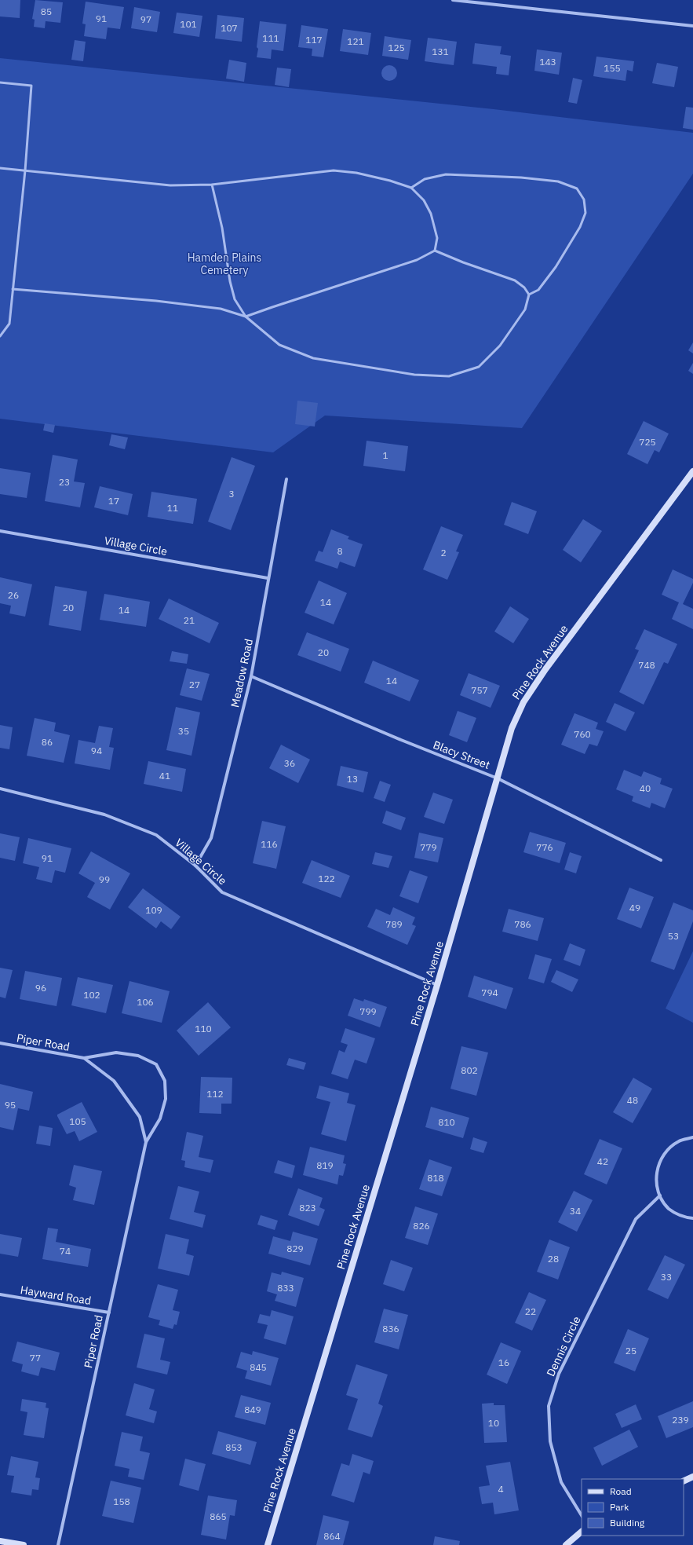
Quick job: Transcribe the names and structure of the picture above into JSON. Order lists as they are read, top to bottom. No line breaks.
{"streets":{"street":["Village Circle","Pine Rock Avenue","Meadow Road","Blacy Street","Piper Road","Hayward Road","Dennis Circle"]},"crossings":[["Village Circle","Pine Rock Avenue"],["Village Circle","Meadow Road"],["Pine Rock Avenue","Blacy Street"],["Meadow Road","Blacy Street"],["Piper Road","Hayward Road"]],"parks":["Hamden Plains Cemetery"],"house_numbers":["85","91","97","101","107","111","117","121","125","131","143","155","725","1","23","3","17","11","8","2","26","14","20","14","21","20","748","14","27","757","35","760","86","94","36","41","13","40","116","779","776","91","122","99","49","109","789","786","53","96","794","102","106","799","110","802","112","48","95","105","810","42","819","818","823","34","826","829","74","28","33","833","22","836","25","77","16","845","849","239","10","853","4","158","865","864"],"legend":["Road","Park","Building"]}
